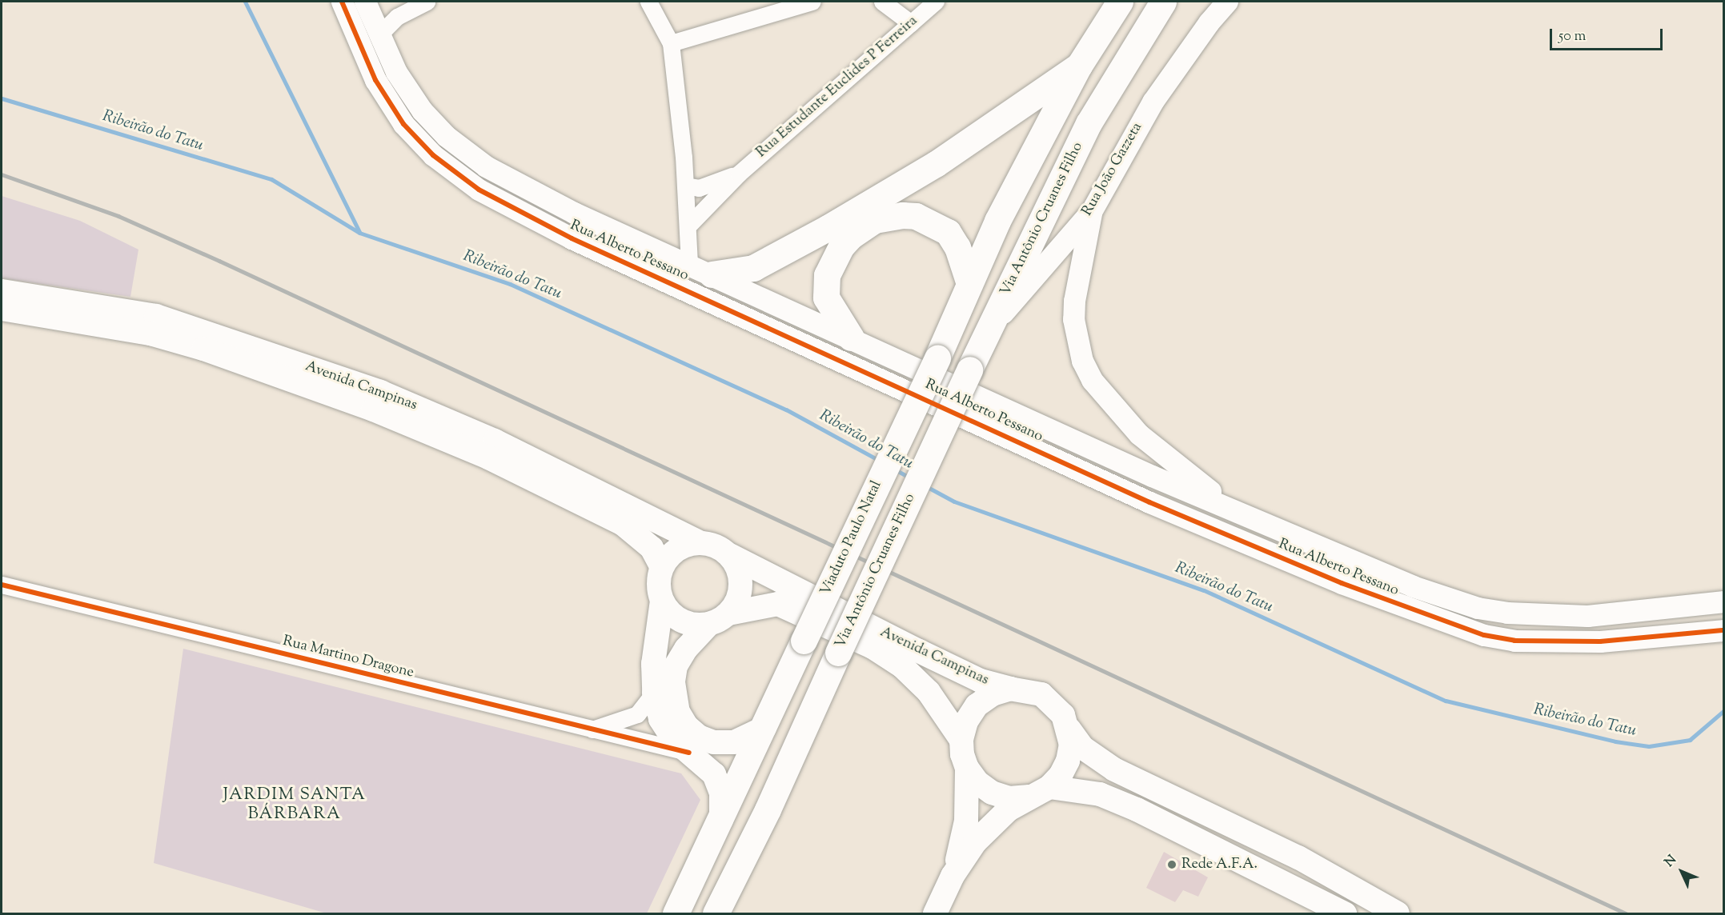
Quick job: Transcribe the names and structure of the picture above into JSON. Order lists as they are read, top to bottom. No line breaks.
{"streets":{"main road":["Via Antônio Cruanes Filho","Avenida Campinas","Viaduto Paulo Natal","Rua Martino Dragone"],"street":["Rua Estudante Euclides P Ferreira","Rua João Gazzeta","Rua Alberto Pessano"]},"crossings":[["Rua João Gazzeta","Via Antônio Cruanes Filho"],["Avenida Campinas","Rua Martino Dragone"]],"districts":["JARDIM SANTA BÁRBARA"],"water":["Ribeirão do Tatu"],"places":["Rede A.F.A."],"scale_bar":"50 m","north":"top left"}
